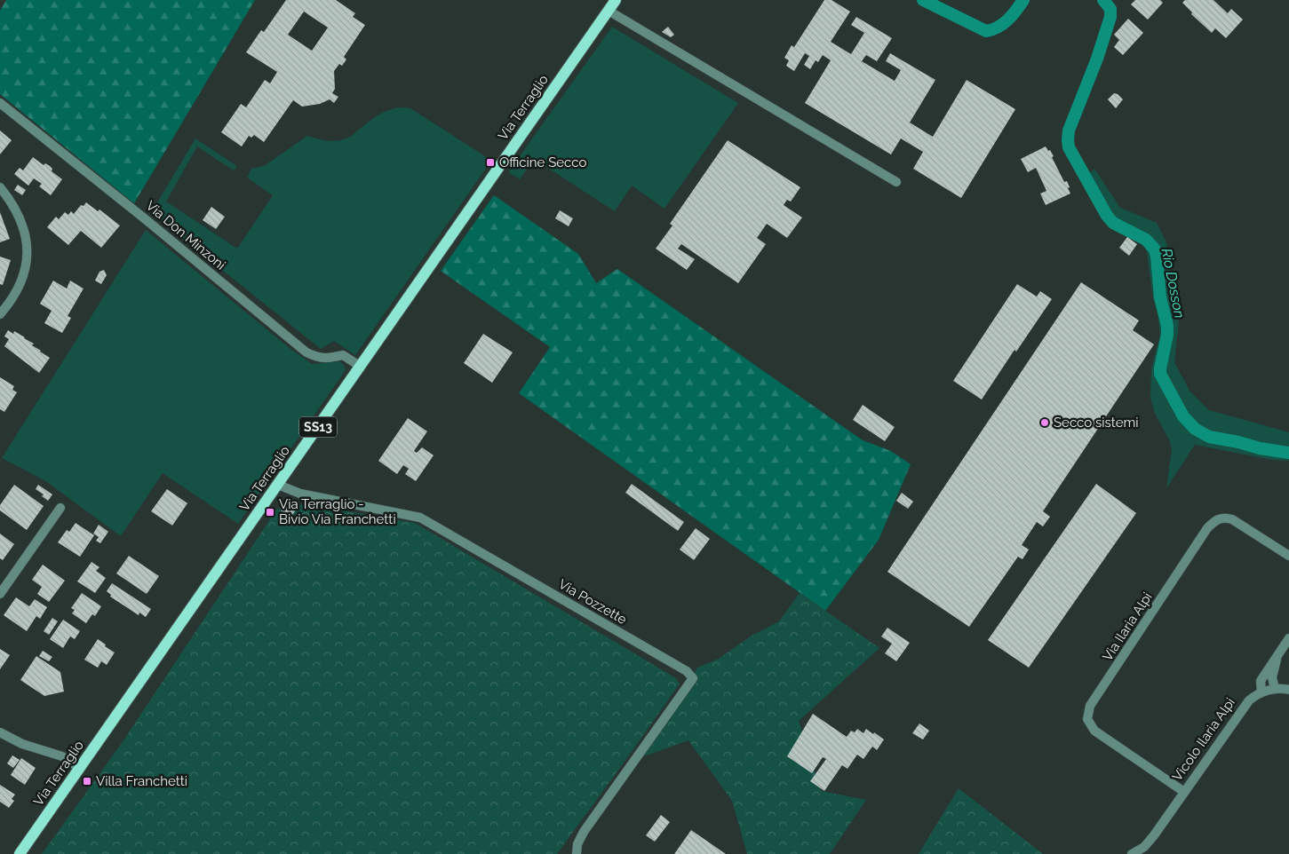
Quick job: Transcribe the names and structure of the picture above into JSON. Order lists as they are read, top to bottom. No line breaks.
{"streets":{"main road":["Via Terraglio","SS13"],"street":["Via Don Minzoni","Via Pozzette","Via Ilaria Alpi","Vicolo Ilaria Alpi"]},"crossings":[["Via Terraglio","Via Don Minzoni"],["Via Terraglio","Via Pozzette"],["Via Ilaria Alpi","Vicolo Ilaria Alpi"]],"water":["Rio Dosson"],"places":{"transit":["Officine Secco","Via Terraglio - Bivio Via Franchetti","Villa Franchetti"],"other":["Secco sistemi"]}}
